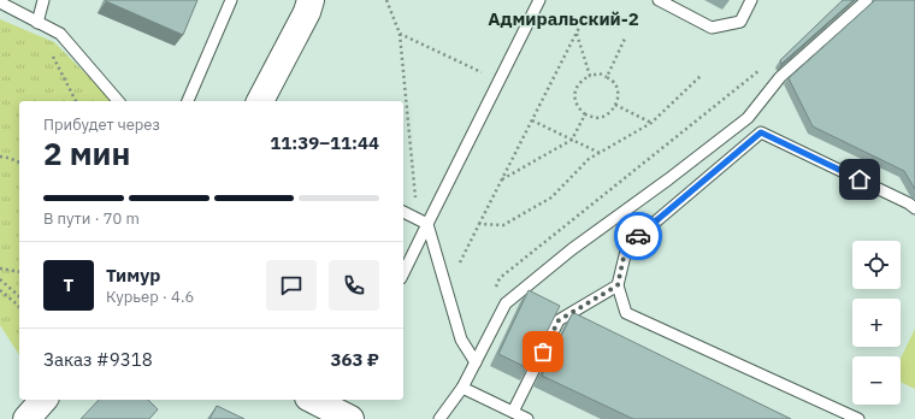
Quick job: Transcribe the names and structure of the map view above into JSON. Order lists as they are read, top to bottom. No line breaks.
{"districts":["Адмиральский-2"],"page":{"heading":["2 мин","Прибудет через","11:39–11:44"],"panel":["Тимур","Курьер · 4.6","Заказ #9318","363 ₽"],"bar":"В пути · 70 m","map_buttons":["+","−"],"round":"Т"}}
